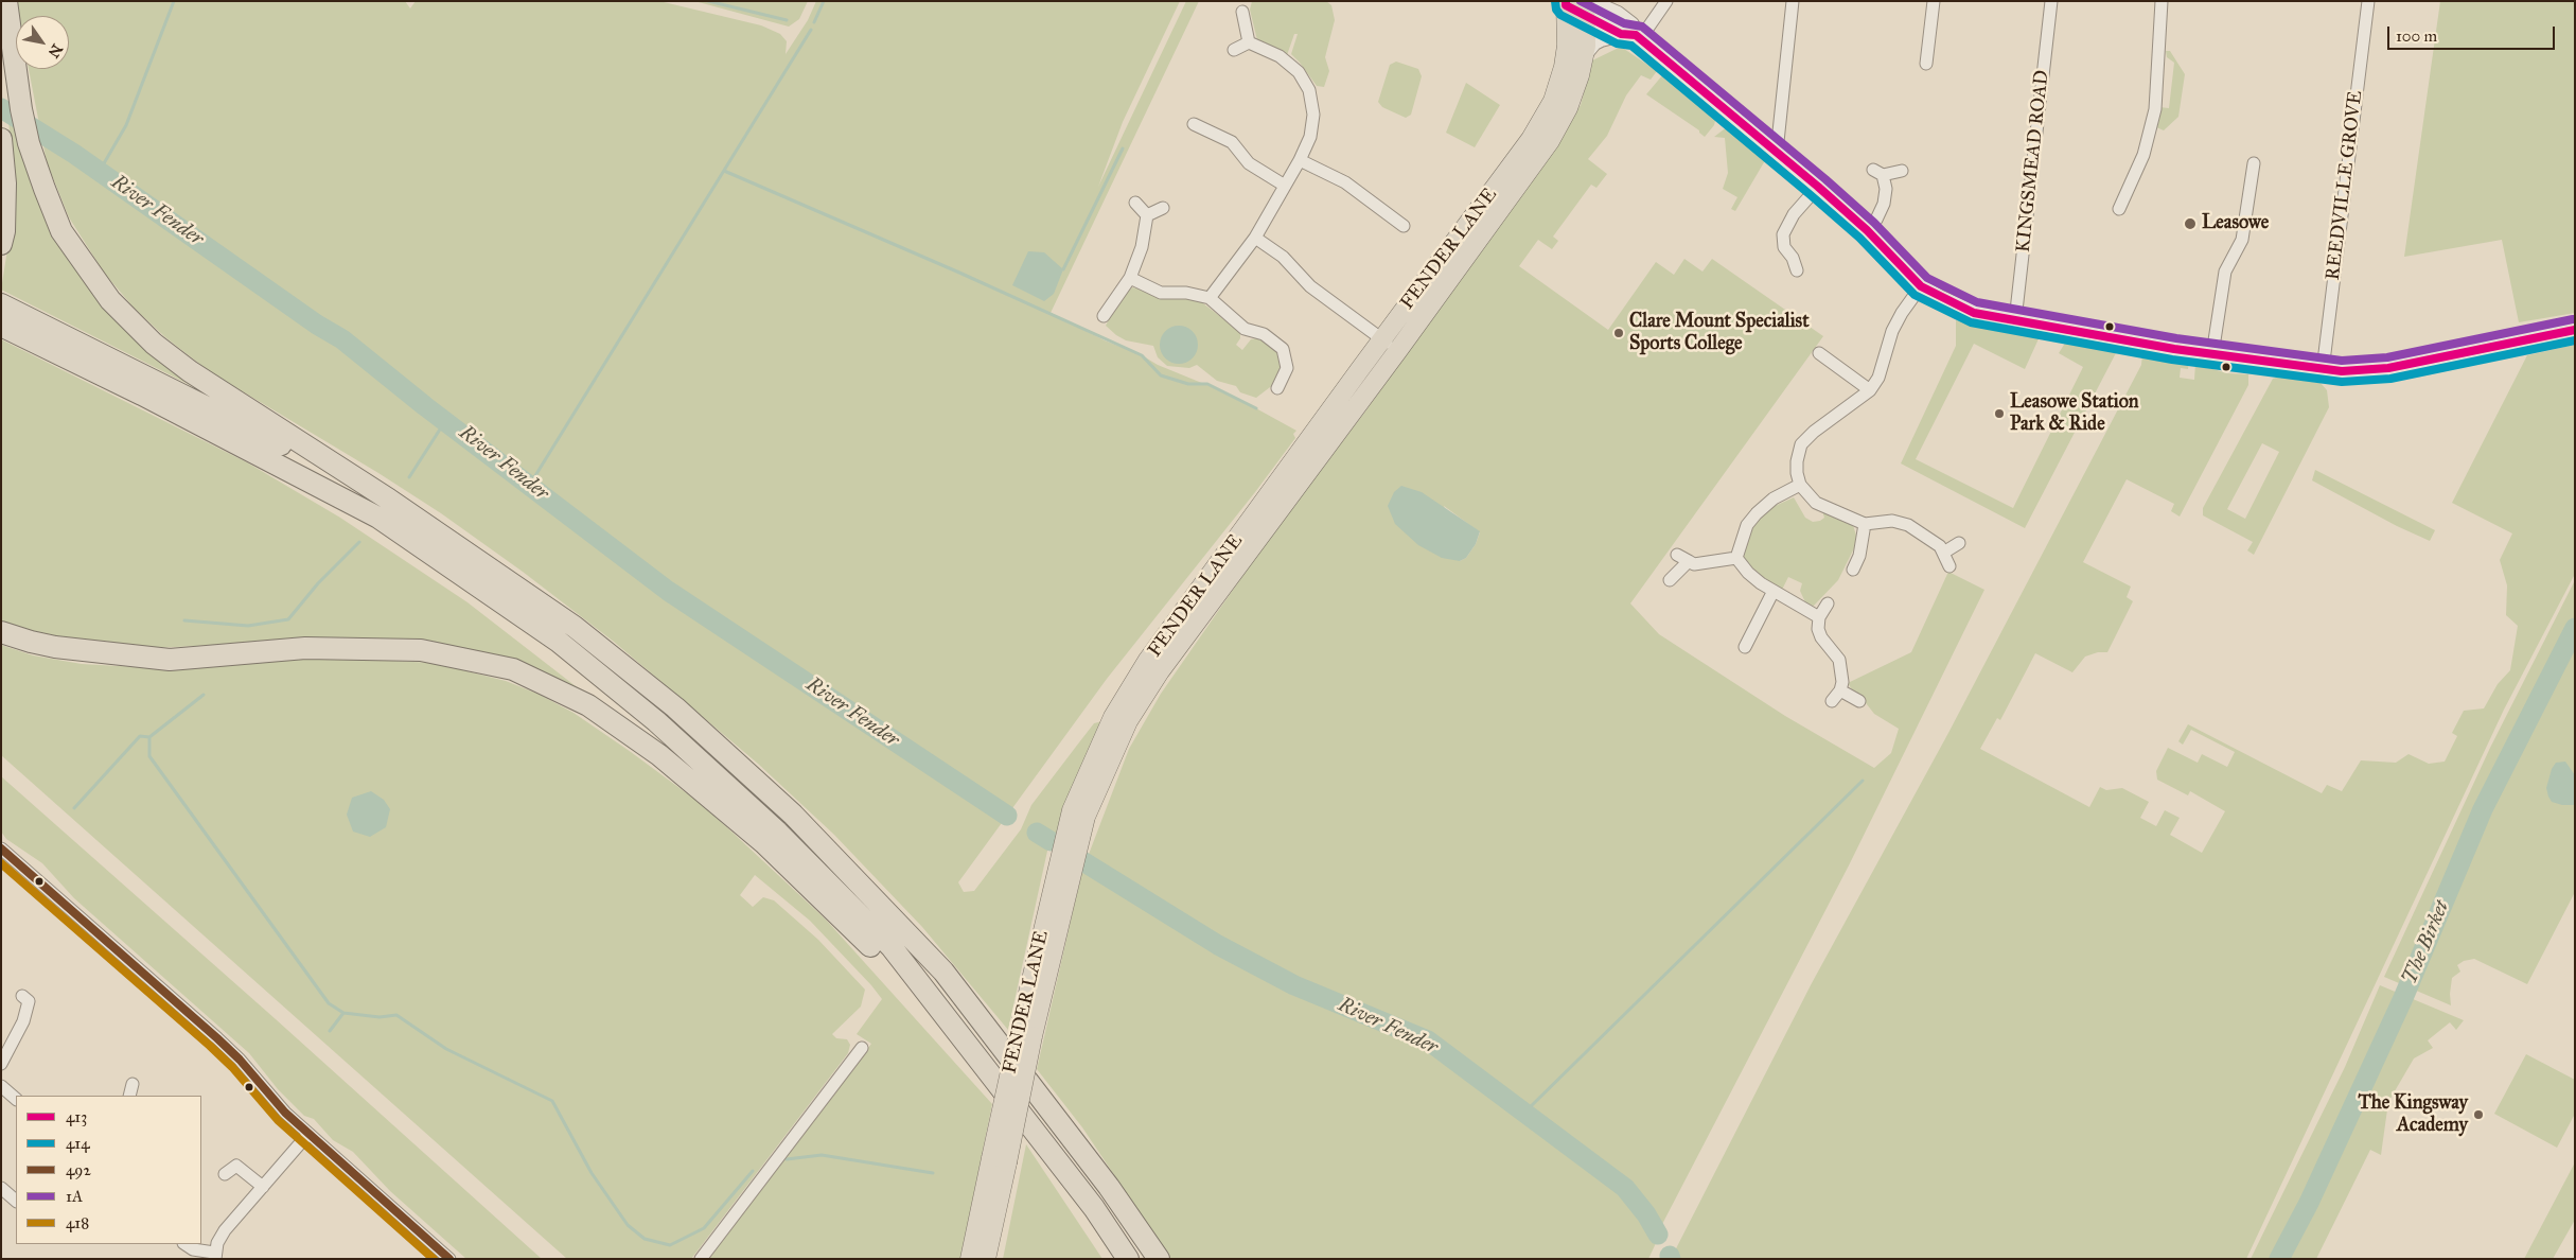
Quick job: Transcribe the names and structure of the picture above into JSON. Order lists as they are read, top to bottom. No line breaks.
{"streets":{"main road":["FENDER LANE"],"street":["KINGSMEAD ROAD","REEDVILLE GROVE"]},"water":["River Fender","The Birket"],"places":["Leasowe","Clare Mount Specialist Sports College","Leasowe Station Park & Ride","The Kingsway Academy"],"lines":["transit line 413","transit line 414","transit line 1A","transit line 492","transit line 418"],"legend":["413","414","492","1A","418"],"scale_bar":"100 m","north":"bottom right"}
